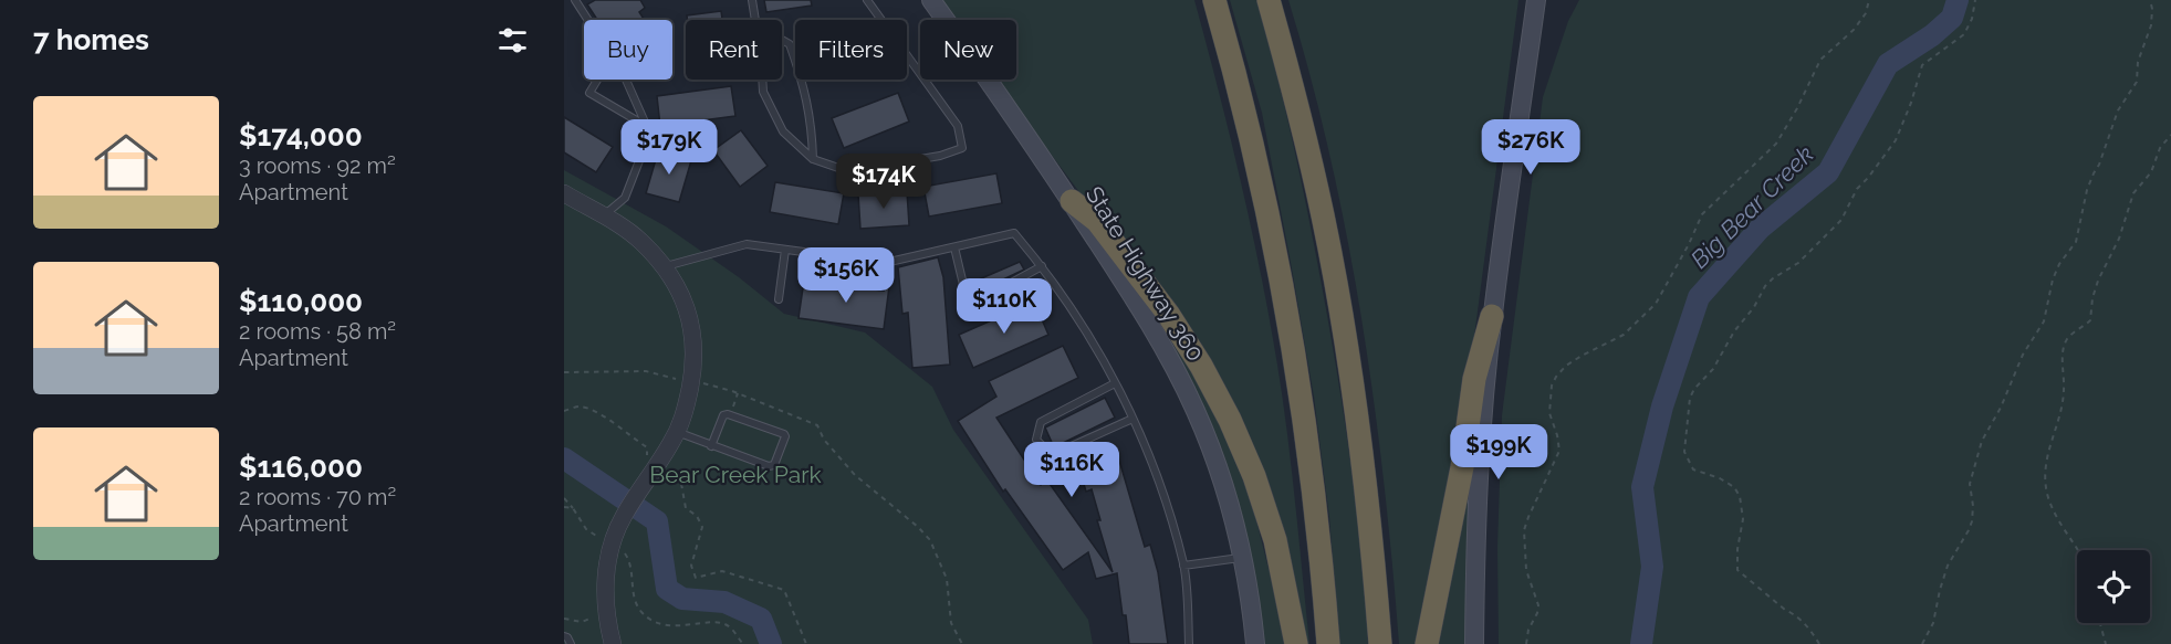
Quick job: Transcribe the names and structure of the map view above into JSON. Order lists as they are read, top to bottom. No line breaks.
{"streets":{"main road":["State Highway 360"]},"water":["Big Bear Creek"],"parks":["Bear Creek Park"],"page":{"heading":"7 homes","chip":["Buy","Rent","Filters","New"],"list":[{"name":"$174,000","note":"3 rooms · 92 m² · Apartment"},{"name":"$110,000","note":"2 rooms · 58 m² · Apartment"},{"name":"$116,000","note":"2 rooms · 70 m² · Apartment"}],"price":["$179K","$276K","$174K","$156K","$110K","$199K","$116K"]}}
